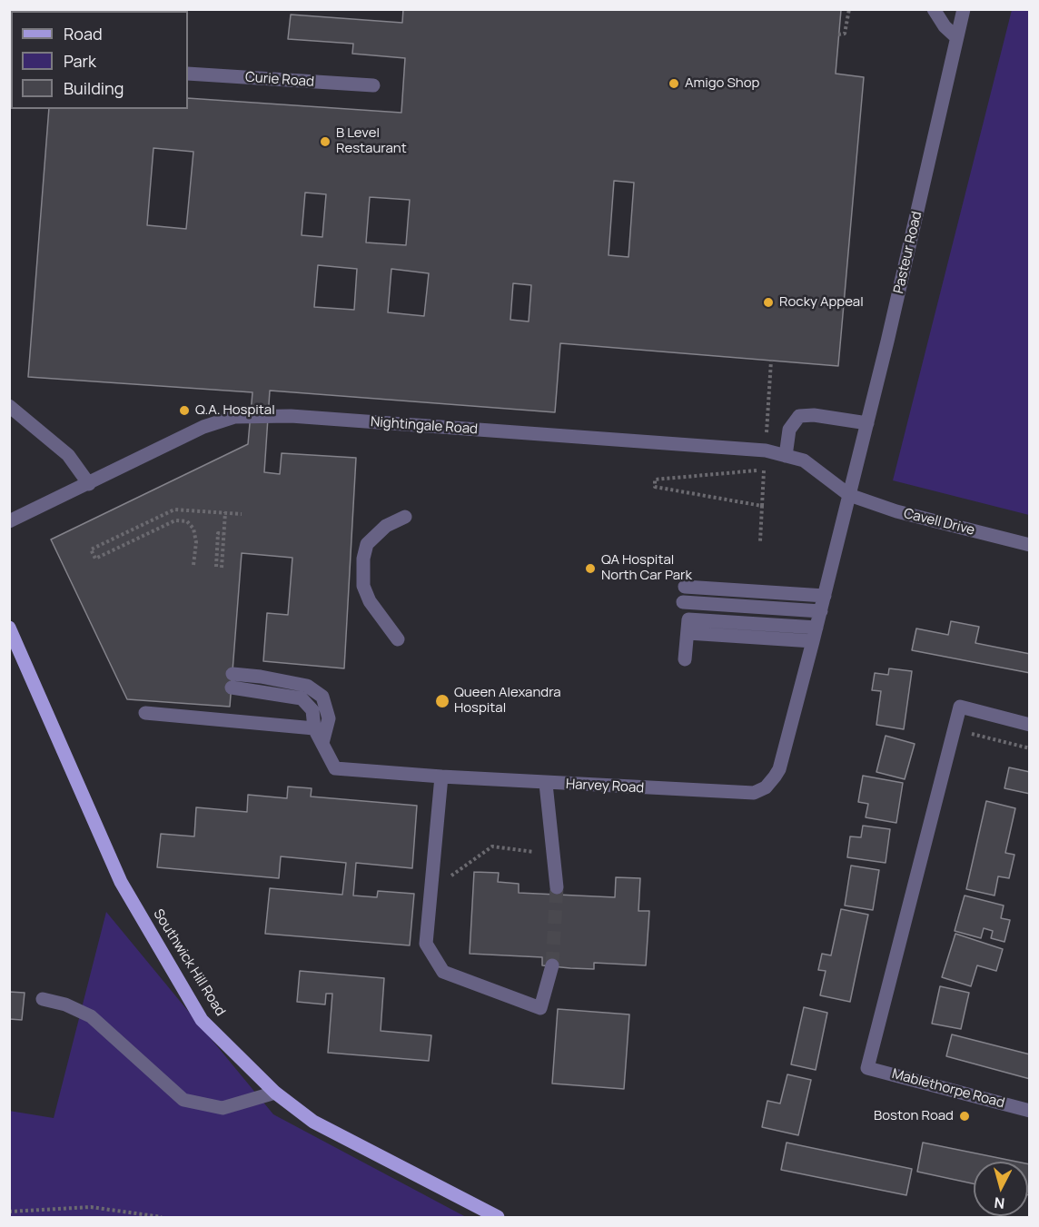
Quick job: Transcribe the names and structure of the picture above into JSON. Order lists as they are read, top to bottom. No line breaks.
{"streets":{"main road":["Southwick Hill Road"],"street":["Curie Road","Pasteur Road","Nightingale Road","Cavell Drive","Harvey Road","Mablethorpe Road"]},"crossings":[["Pasteur Road","Nightingale Road"],["Pasteur Road","Cavell Drive"],["Pasteur Road","Harvey Road"],["Nightingale Road","Cavell Drive"],["Nightingale Road","Harvey Road"],["Cavell Drive","Harvey Road"]],"places":["Amigo Shop","B Level Restaurant","Rocky Appeal","Q.A. Hospital","QA Hospital North Car Park","Queen Alexandra Hospital","Boston Road"],"legend":["Road","Park","Building"],"north":"bottom"}
